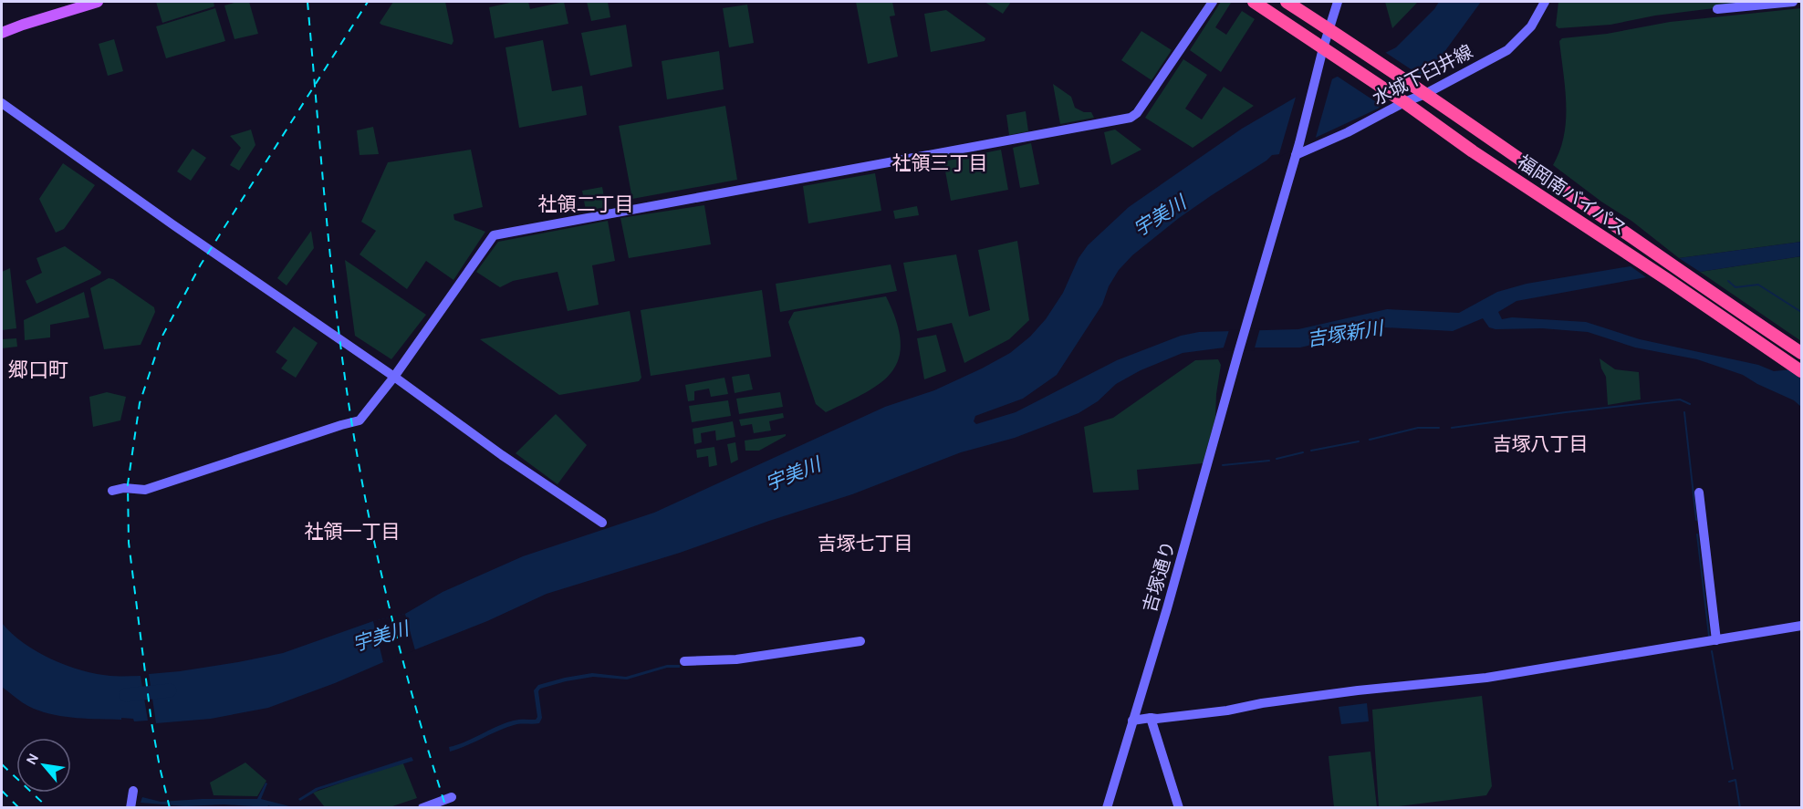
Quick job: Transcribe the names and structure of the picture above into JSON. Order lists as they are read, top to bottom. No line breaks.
{"streets":{"highway":["福岡南バイパス"],"street":["水城下臼井線","吉塚通り"]},"crossings":[["水城下臼井線","福岡南バイパス"],["水城下臼井線","吉塚通り"]],"districts":["社領三丁目","社領二丁目","郷口町","吉塚八丁目","社領一丁目","吉塚七丁目"],"water":["宇美川","吉塚新川"],"north":"top left"}
